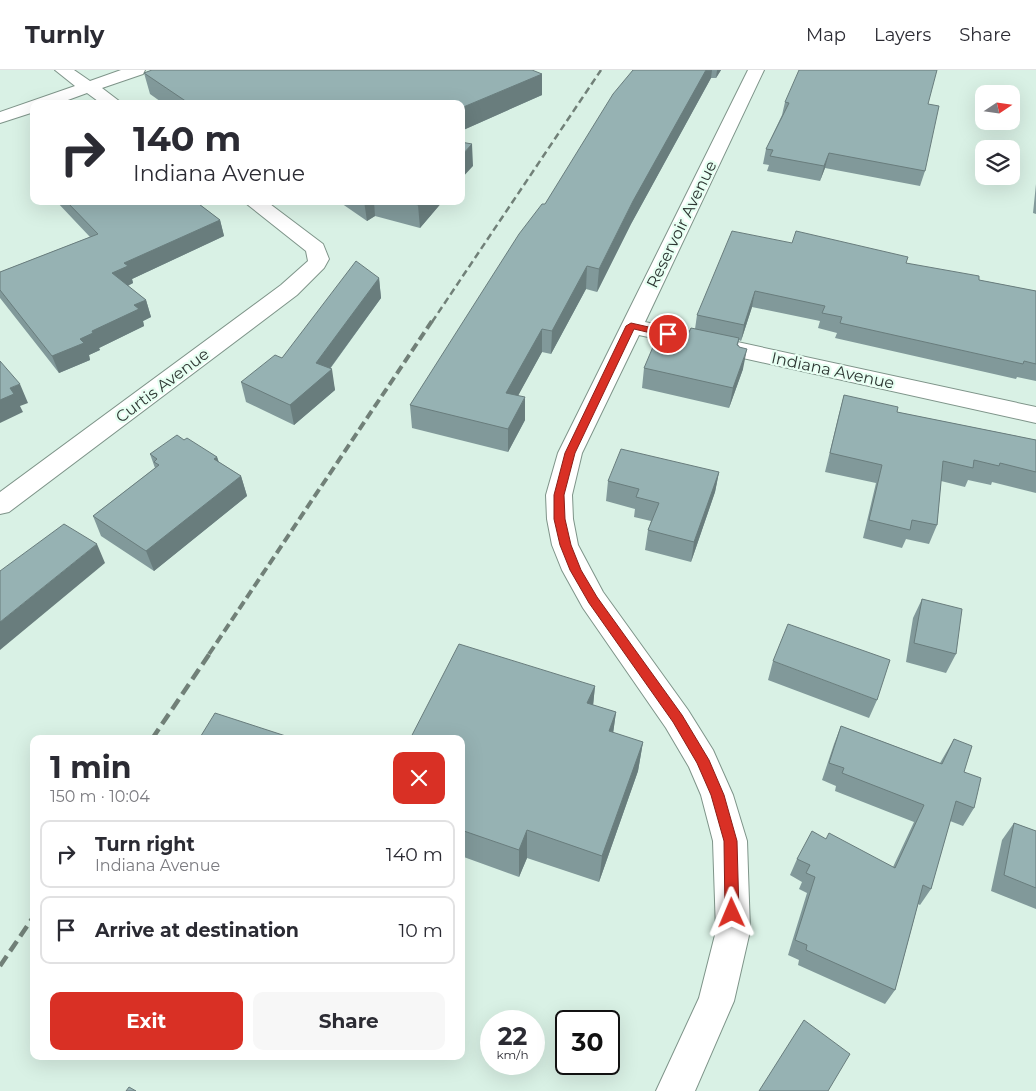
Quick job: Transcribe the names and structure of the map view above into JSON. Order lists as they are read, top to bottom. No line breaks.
{"streets":{"street":["Reservoir Avenue","Indiana Avenue","Curtis Avenue"]},"crossings":[["Reservoir Avenue","Indiana Avenue"]],"north":"right","page":{"header":"Turnly","nav":["Map","Layers","Share"],"turn":["140 m","Indiana Avenue"],"heading":["1 min","150 m · 10:04"],"list":[{"name":"Turn right","note":"Indiana Avenue","value":"140 m"},{"name":"Arrive at destination","value":"10 m"}],"buttons":["Exit","Share"],"speed":"22 km/h","limit":"30"}}
